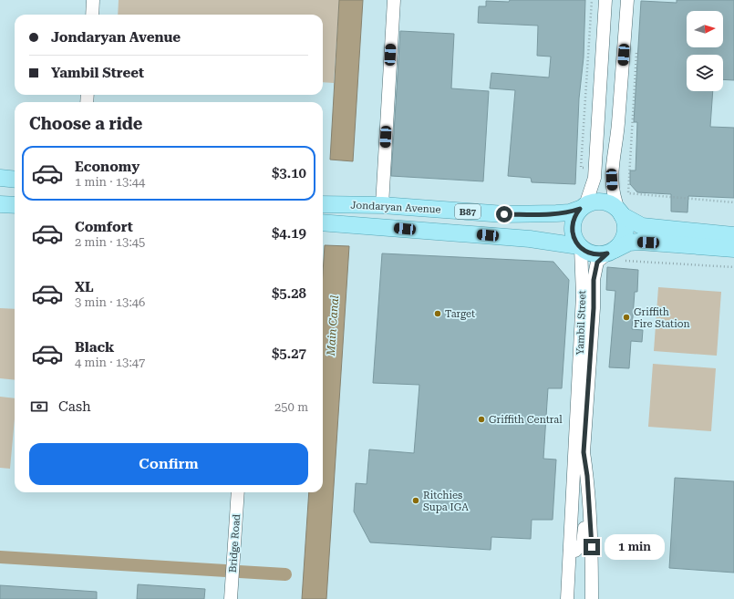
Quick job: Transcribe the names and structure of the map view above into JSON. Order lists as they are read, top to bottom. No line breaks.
{"streets":{"main road":["Jondaryan Avenue","B87"],"street":["Yambil Street","Bridge Road"]},"crossings":[["Jondaryan Avenue","B87"],["Jondaryan Avenue","Yambil Street"],["B87","Yambil Street"]],"water":["Main Canal"],"places":["Target","Griffith Fire Station","Griffith Central","Ritchies Supa IGA"],"north":"right","page":{"banner":["Jondaryan Avenue","Yambil Street"],"heading":"Choose a ride","list":[{"name":"Economy","note":"1 min · 13:44","value":"$3.10"},{"name":"Comfort","note":"2 min · 13:45","value":"$4.19"},{"name":"XL","note":"3 min · 13:46","value":"$5.28"},{"name":"Black","note":"4 min · 13:47","value":"$5.27"}],"pay":["Cash","250 m"],"buttons":"Confirm","bubble":"1 min"}}
